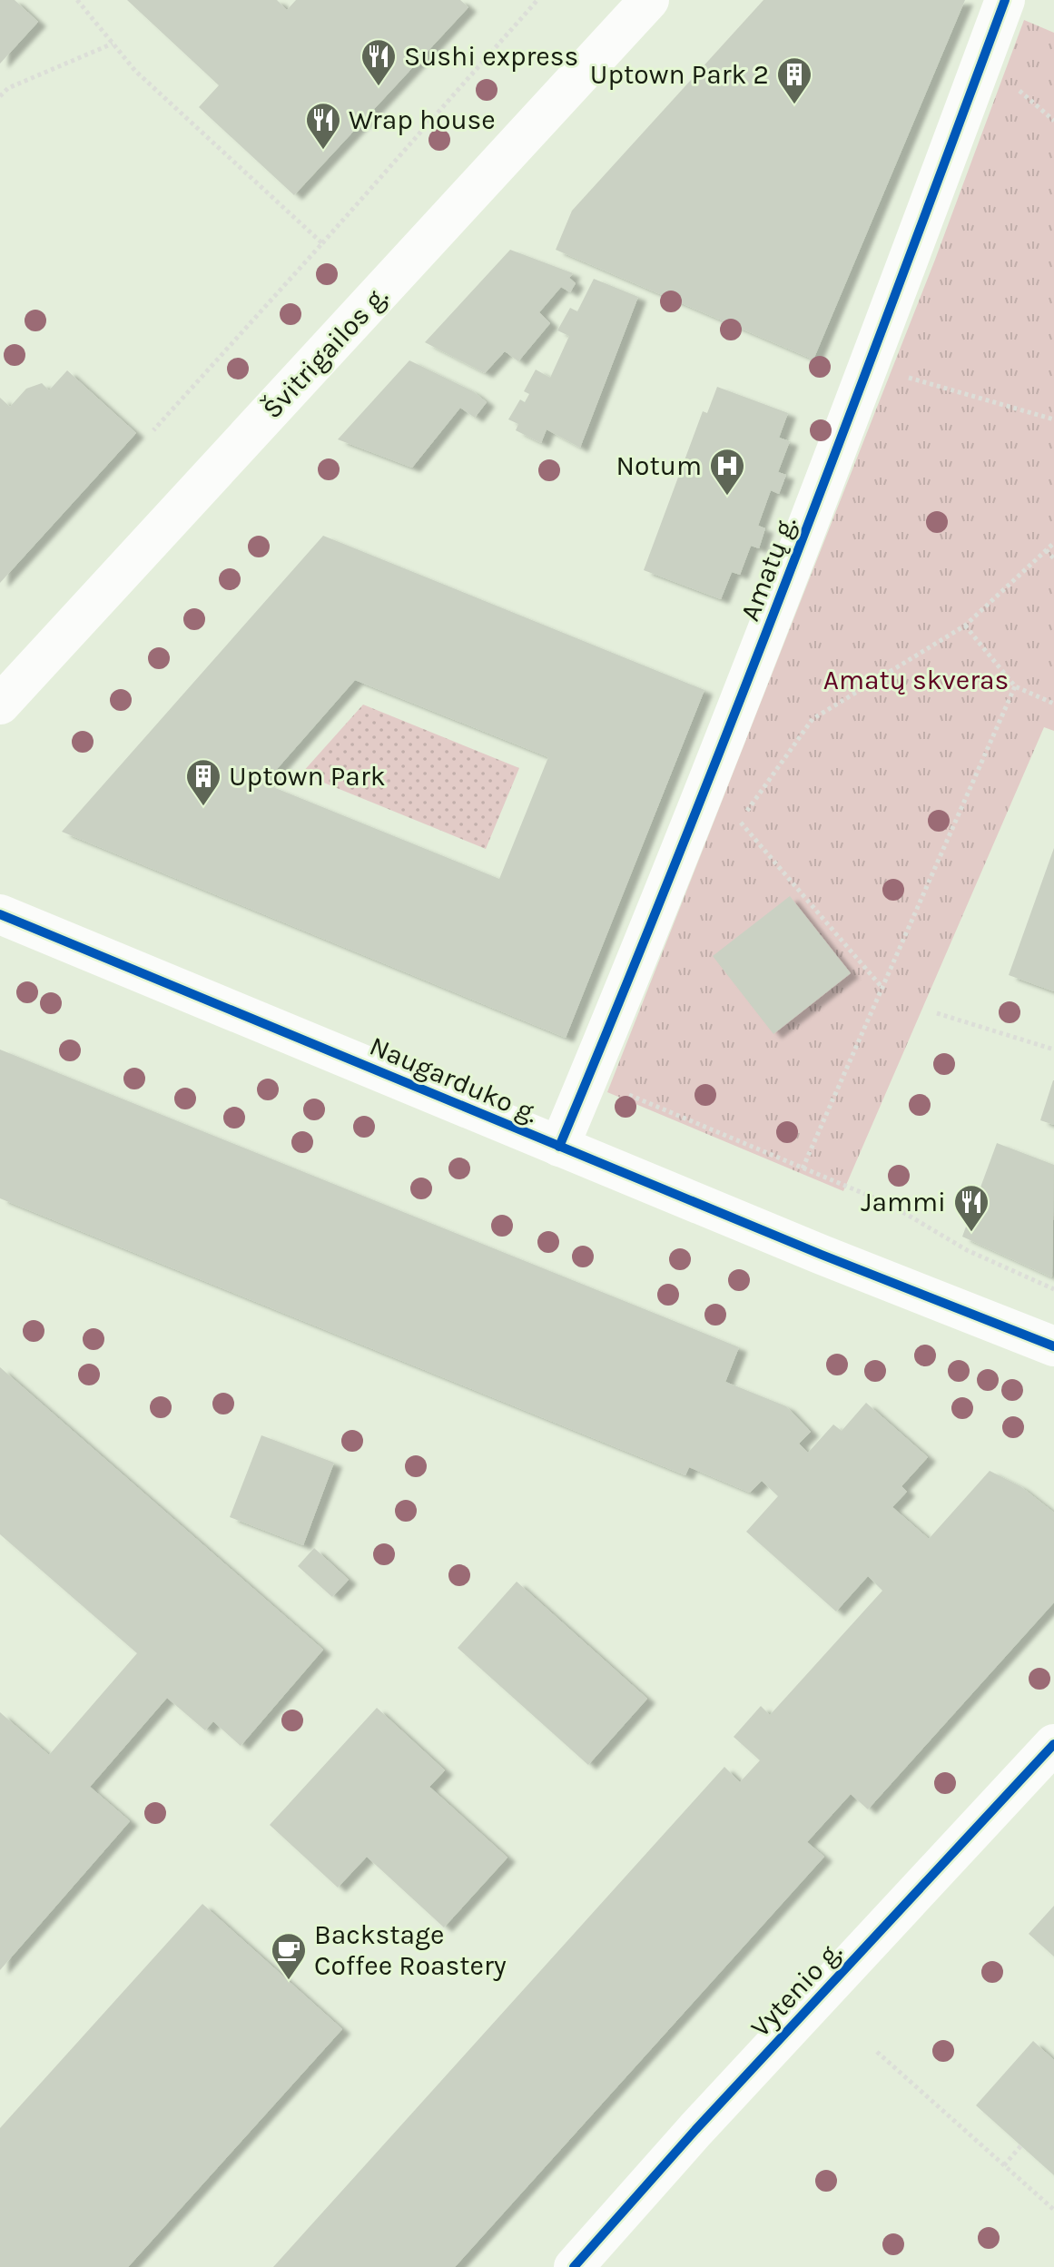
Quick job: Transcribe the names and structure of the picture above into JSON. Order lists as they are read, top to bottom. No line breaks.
{"streets":{"main road":["Švitrigailos g.","Amatų g.","Naugarduko g.","Vytenio g."]},"crossings":[["Amatų g.","Naugarduko g."]],"parks":["Amatų skveras"],"places":{"restaurant":["Sushi express","Wrap house","Jammi"],"building":["Uptown Park 2","Uptown Park"],"hospital":["Notum"],"cafe":["Backstage Coffee Roastery"]}}
